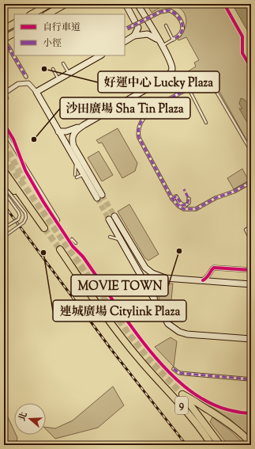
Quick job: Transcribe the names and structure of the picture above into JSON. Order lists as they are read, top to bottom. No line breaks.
{"streets":{"main road":["9"]},"places":["好運中心 Lucky Plaza","沙田廣場 Sha Tin Plaza","MOVIE TOWN","連城廣場 Citylink Plaza"],"legend":["自行車道","小徑"],"north":"left"}
